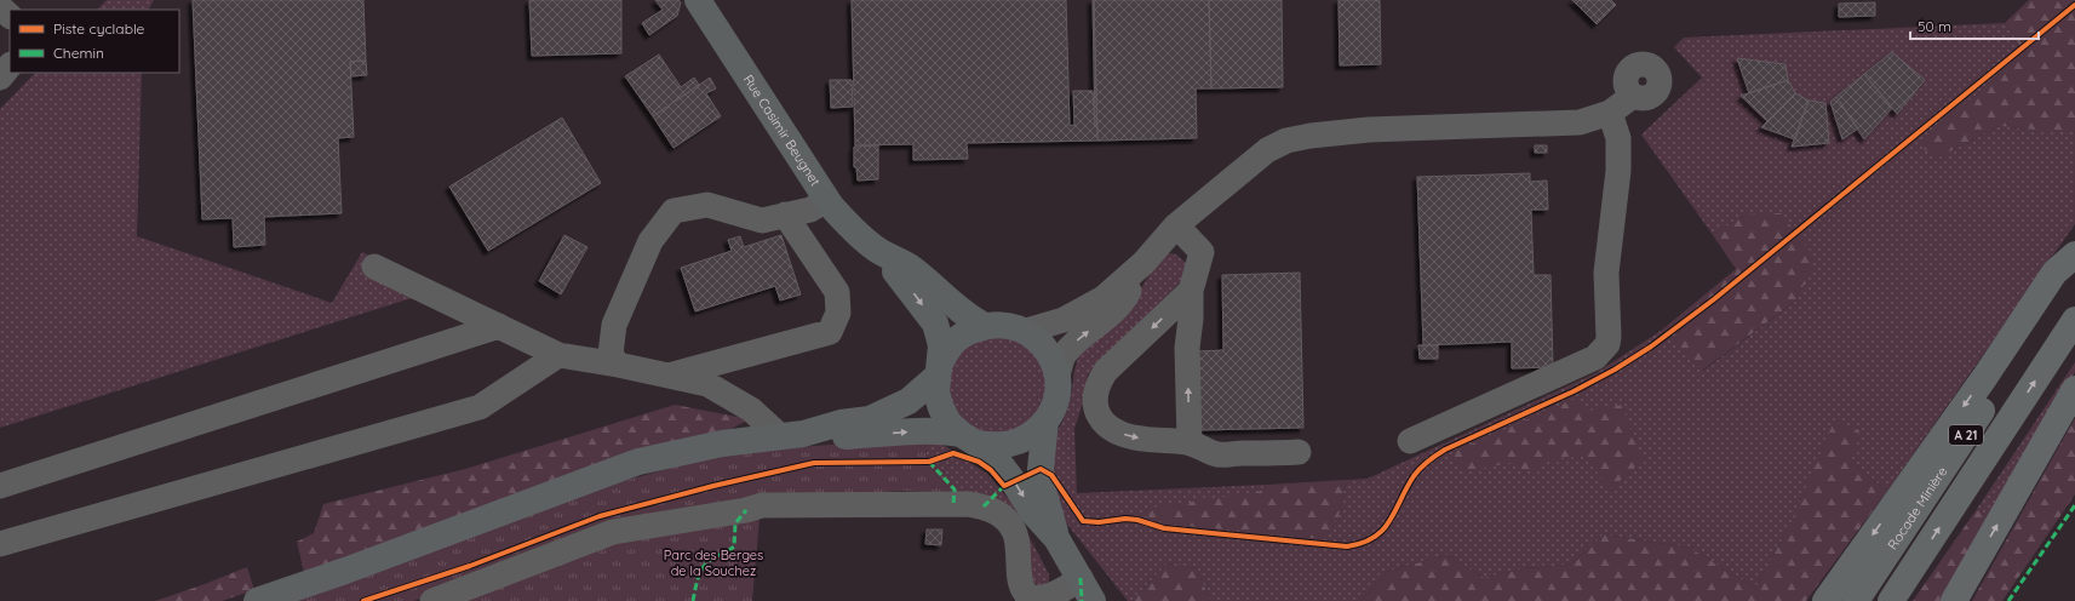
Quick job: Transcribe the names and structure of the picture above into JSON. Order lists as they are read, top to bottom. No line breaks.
{"streets":{"highway":["A 21","Rocade Minière"],"main road":["Rue Casimir Beugnet"]},"parks":["Parc des Berges de la Souchez"],"legend":["Piste cyclable","Chemin"],"scale_bar":"50 m"}
